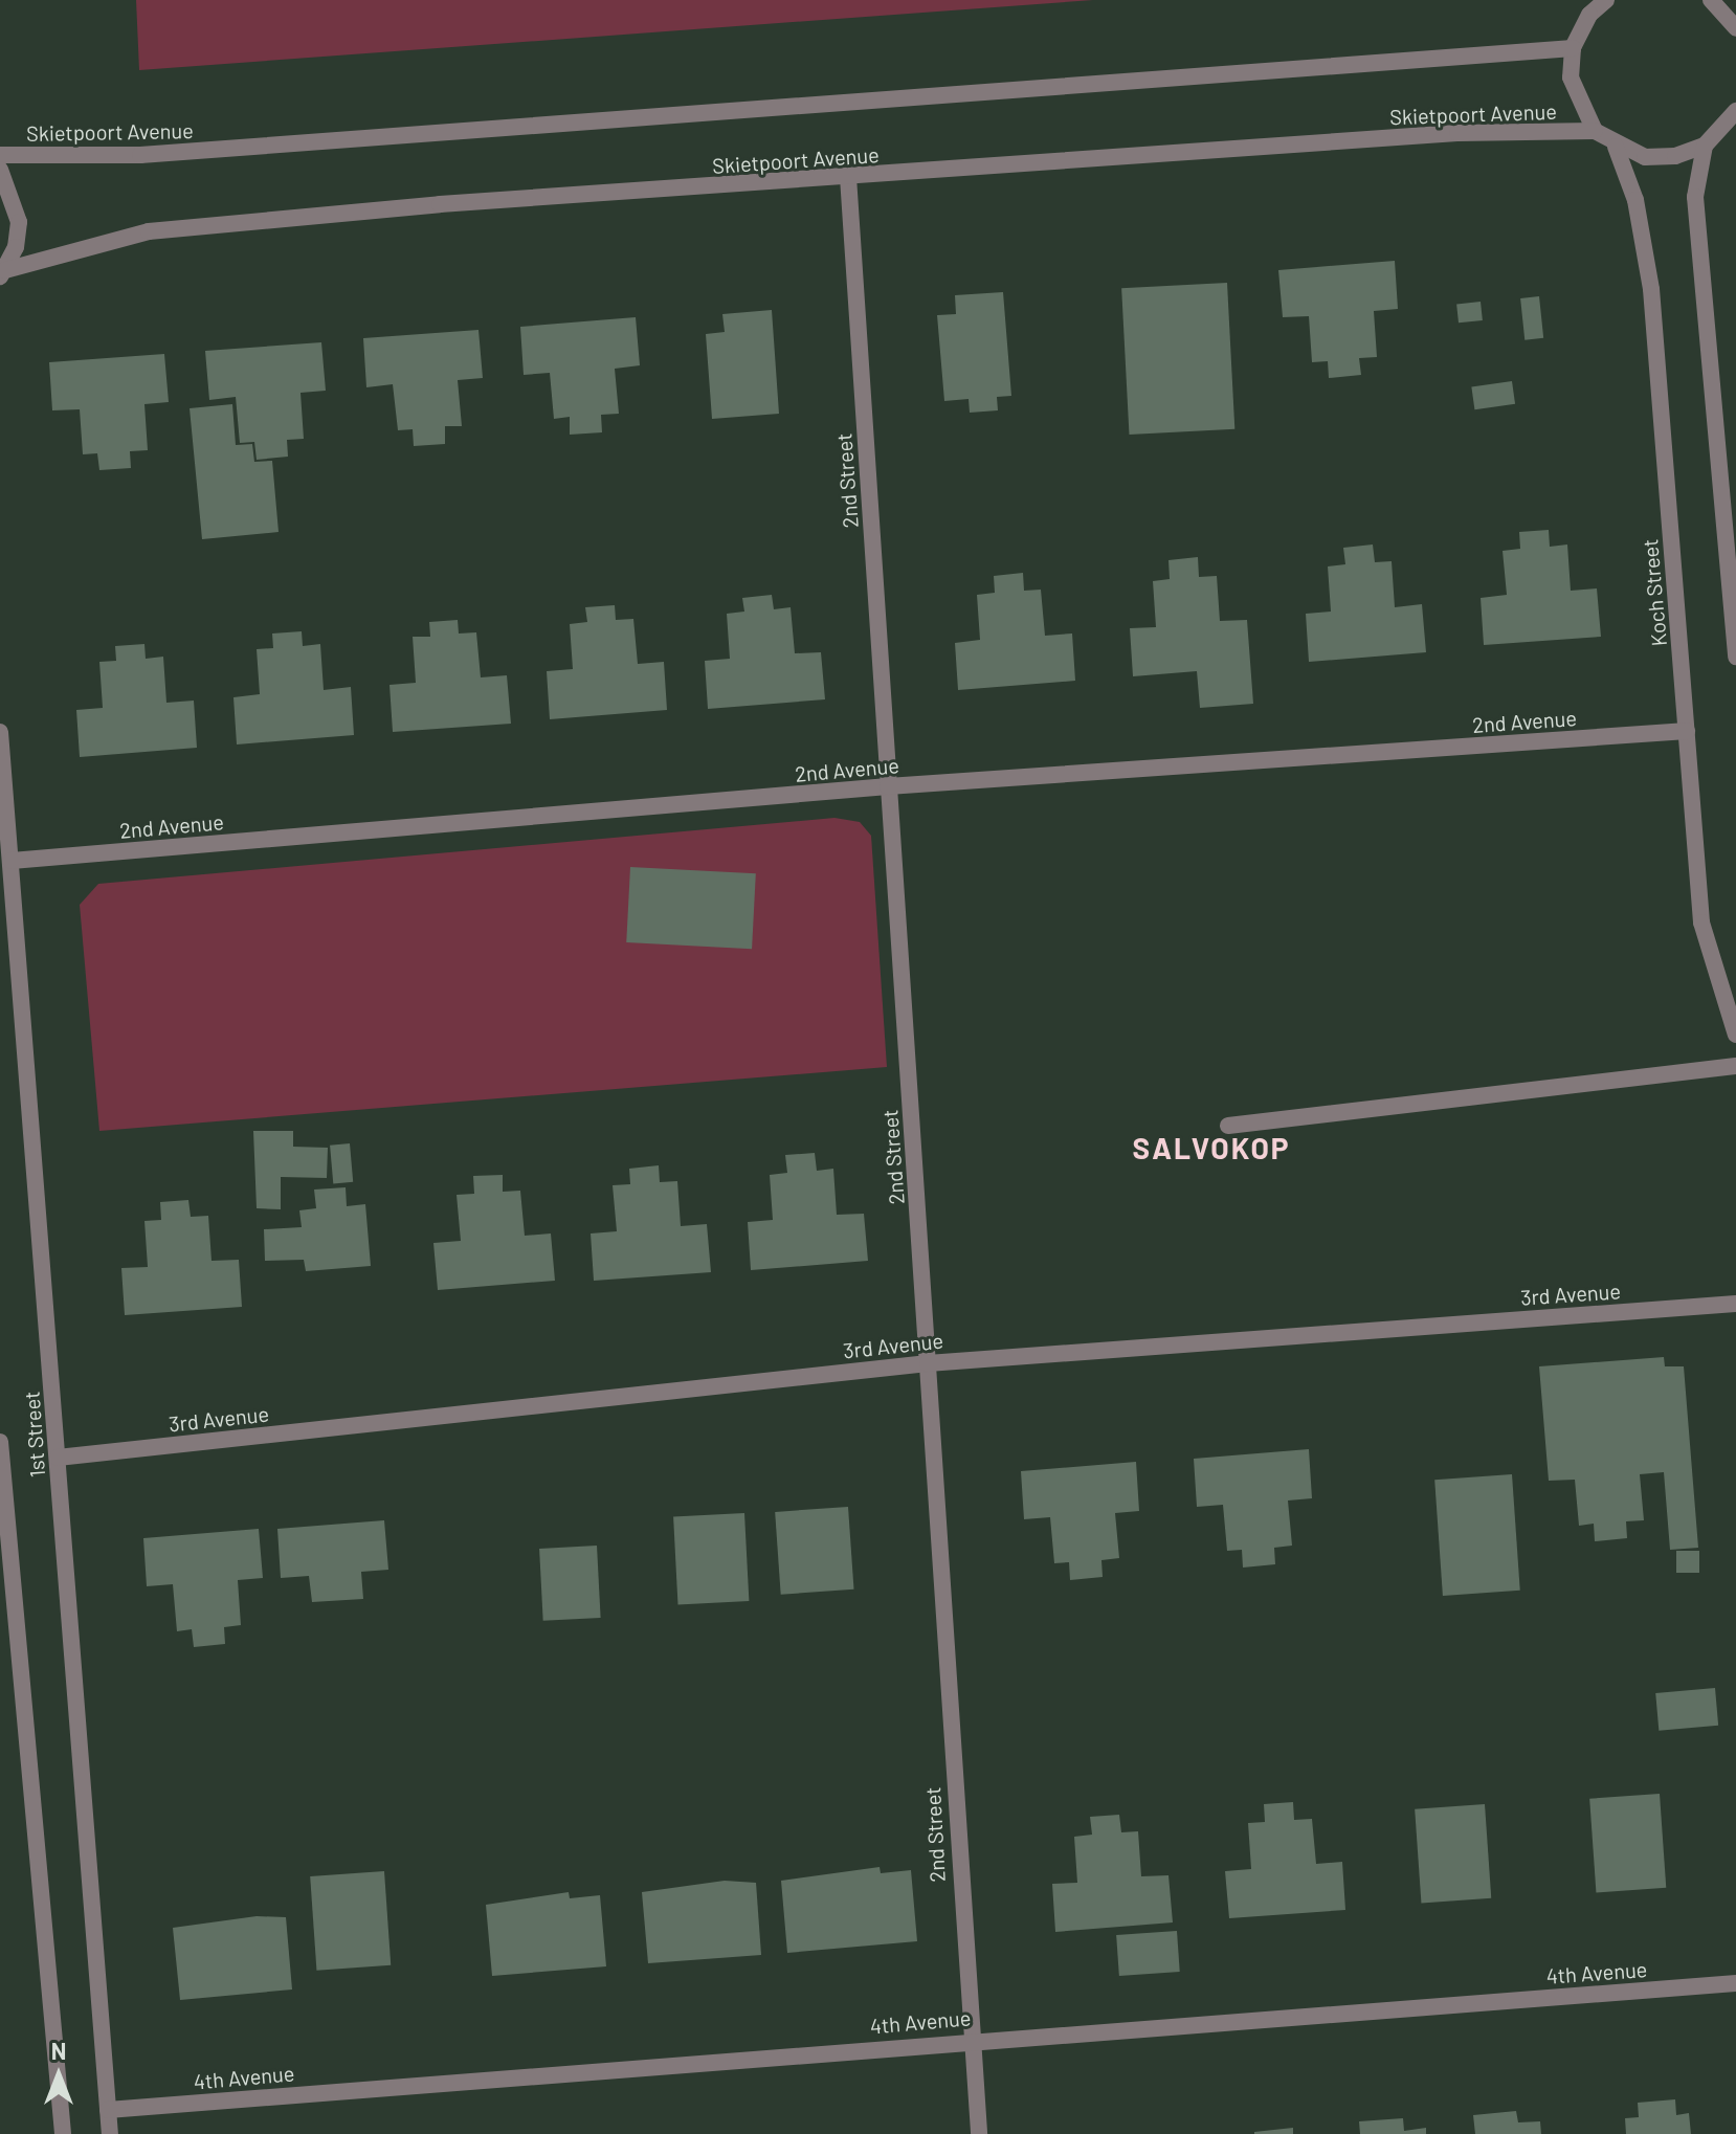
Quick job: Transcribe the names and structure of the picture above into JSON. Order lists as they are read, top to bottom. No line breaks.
{"streets":{"street":["Skietpoort Avenue","2nd Street","Koch Street","2nd Avenue","3rd Avenue","1st Street","4th Avenue"]},"crossings":[["Skietpoort Avenue","2nd Street"],["2nd Street","2nd Avenue"],["2nd Street","3rd Avenue"],["2nd Street","4th Avenue"],["Koch Street","2nd Avenue"],["2nd Avenue","1st Street"],["3rd Avenue","1st Street"],["1st Street","4th Avenue"]],"districts":["SALVOKOP"],"north":"top"}
